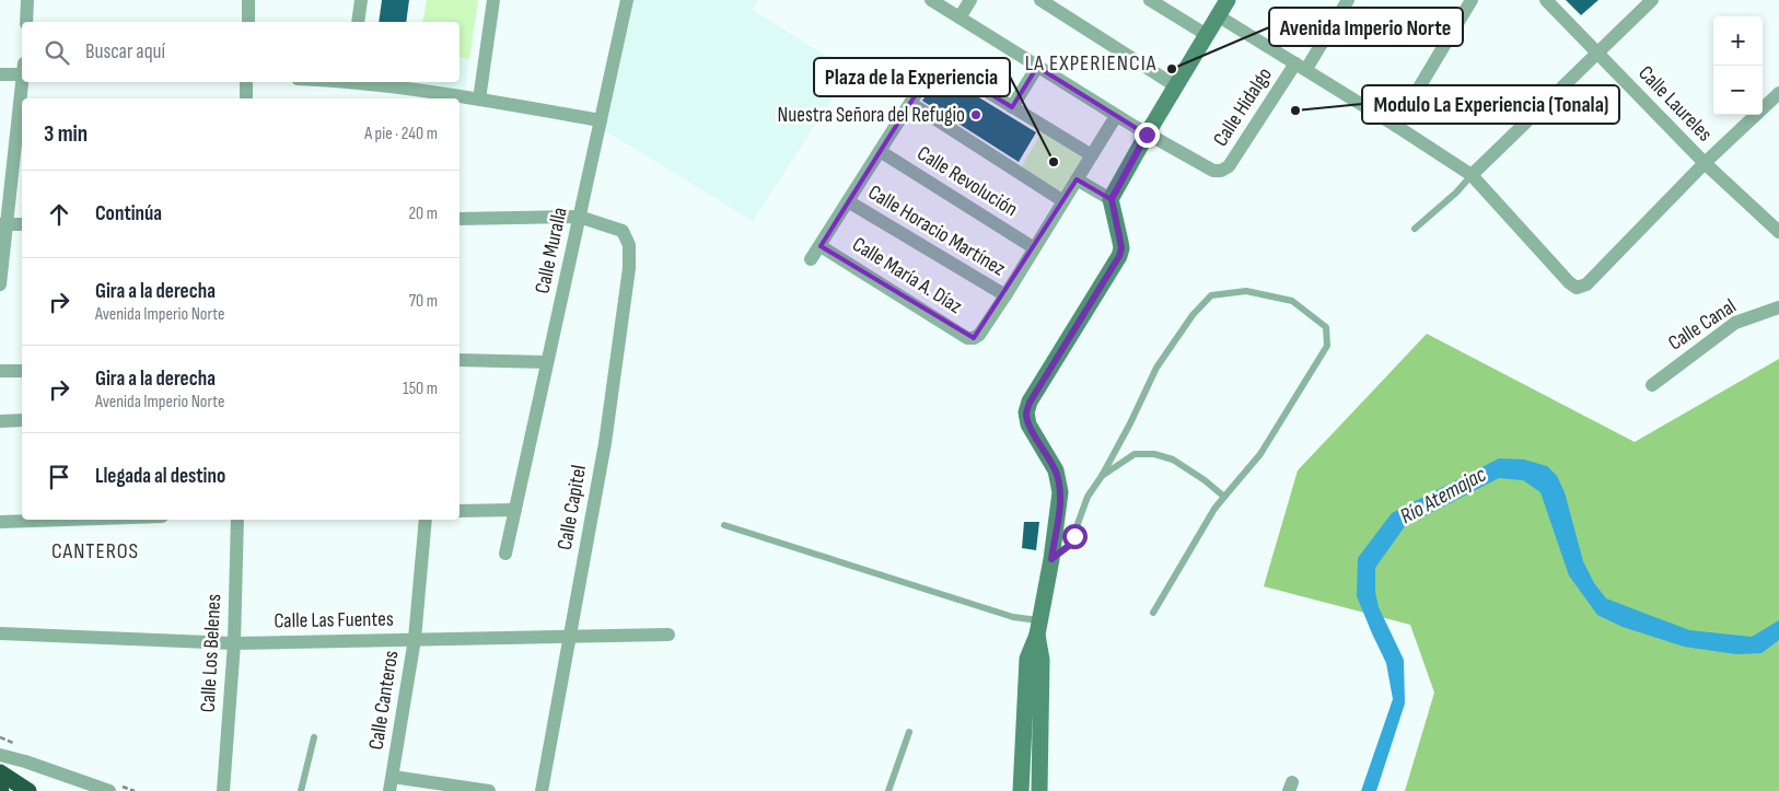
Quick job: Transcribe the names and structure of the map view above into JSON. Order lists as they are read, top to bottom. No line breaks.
{"streets":{"street":["Calle Laureles","Calle Hidalgo","Calle Revolución","Calle Horacio Martínez","Calle Muralla","Calle María A. Díaz","Calle Canal","Calle Capitel","Calle Las Fuentes","Calle Los Belenes","Calle Canteros"]},"crossings":[["Calle Horacio Martínez","Calle María A. Díaz"],["Calle Muralla","Calle Capitel"],["Calle Capitel","Calle Las Fuentes"],["Calle Las Fuentes","Calle Los Belenes"],["Calle Las Fuentes","Calle Canteros"]],"districts":["LA EXPERIENCIA","CANTEROS"],"water":["Río Atemajac"],"places":["Avenida Imperio Norte","Modulo La Experiencia (Tonala)","Nuestra Señora del Refugio","Plaza de la Experiencia"],"page":{"map_buttons":["+","−"],"search":"Buscar aquí","heading":["3 min","A pie · 240 m"],"list":[["Continúa","20 m"],["Gira a la derecha","Avenida Imperio Norte","70 m"],["Gira a la derecha","Avenida Imperio Norte","150 m"],"Llegada al destino"]}}
